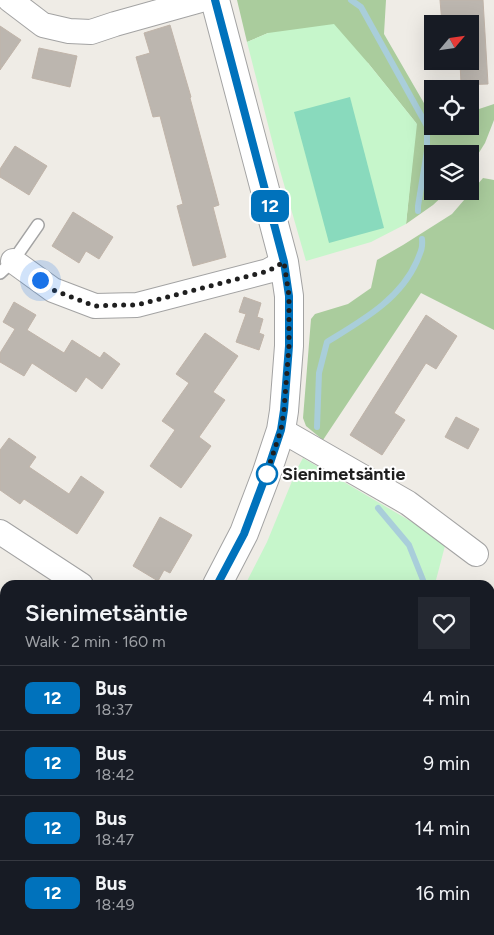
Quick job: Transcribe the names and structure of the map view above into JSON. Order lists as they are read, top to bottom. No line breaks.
{"places":["Sienimetsäntie"],"lines":["bus line 12"],"north":"top right","page":{"on_map":"12","heading":["Sienimetsäntie","Walk · 2 min · 160 m"],"list":[{"mark":"12","name":"Bus","note":"18:37","value":"4 min"},{"mark":"12","name":"Bus","note":"18:42","value":"9 min"},{"mark":"12","name":"Bus","note":"18:47","value":"14 min"},{"mark":"12","name":"Bus","note":"18:49","value":"16 min"}]}}
